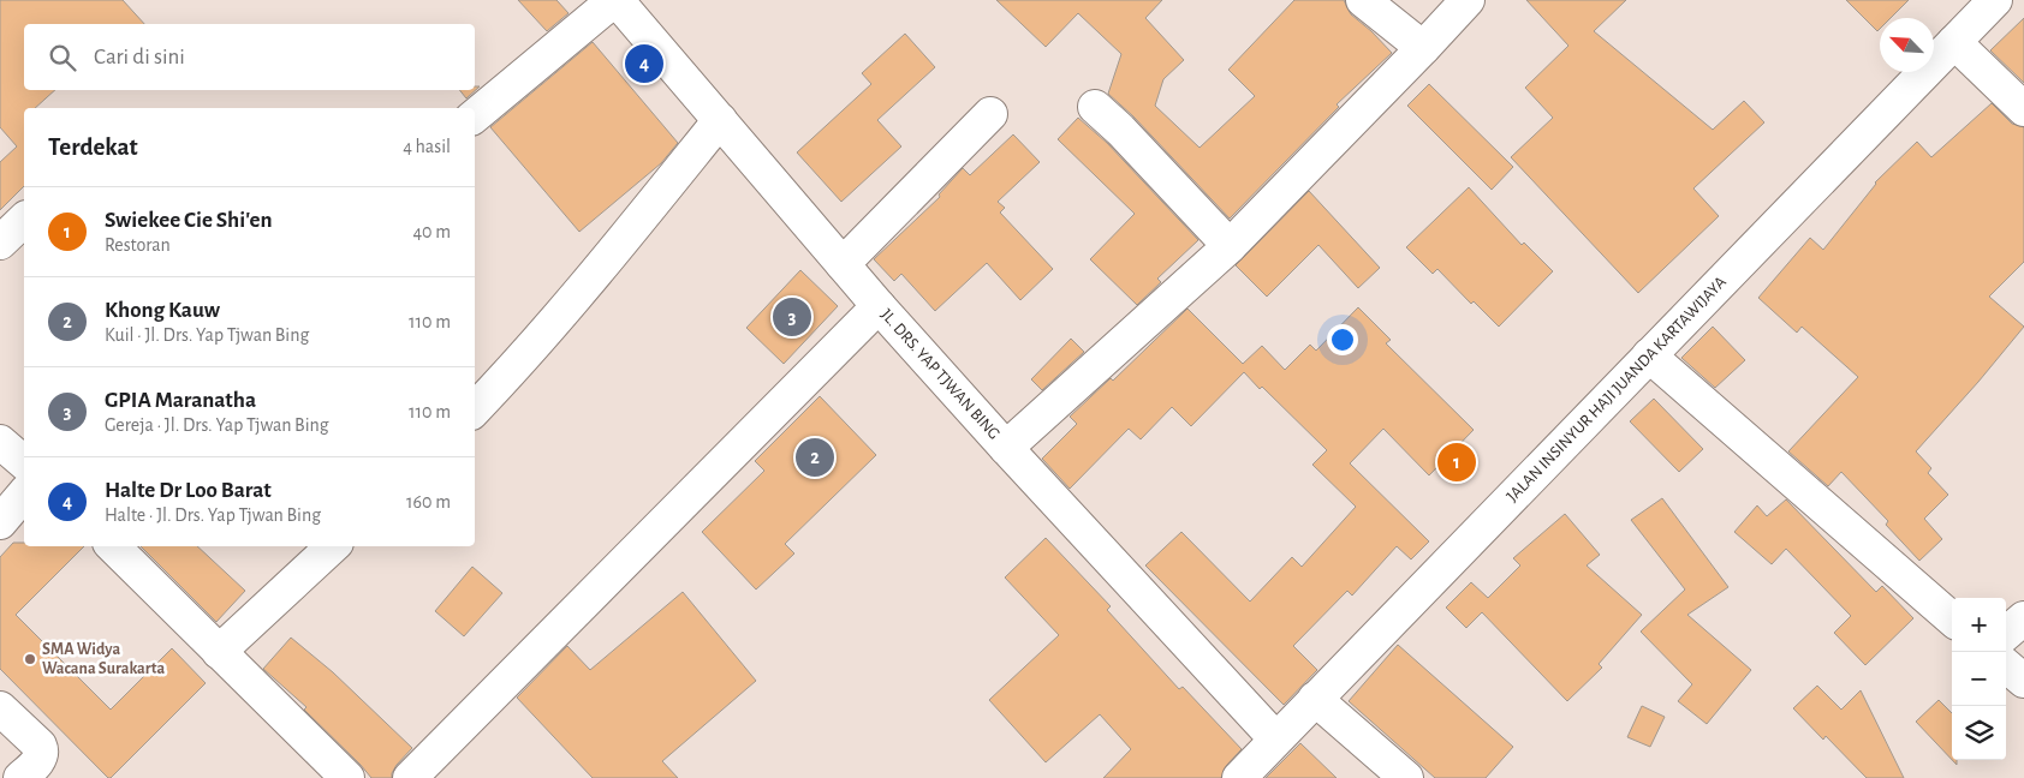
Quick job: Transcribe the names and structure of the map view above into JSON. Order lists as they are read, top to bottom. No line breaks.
{"streets":{"street":["JL. DRS. YAP TJWAN BING","JALAN INSINYUR HAJI JUANDA KARTAWIJAYA"]},"crossings":[["JL. DRS. YAP TJWAN BING","JALAN INSINYUR HAJI JUANDA KARTAWIJAYA"]],"places":["SMA Widya Wacana Surakarta"],"north":"top left","page":{"search":"Cari di sini","pins":["4","3","2","1"],"heading":["Terdekat","4 hasil"],"list":[{"mark":"1","name":"Swiekee Cie Shi'en","note":"Restoran","value":"40 m"},{"mark":"2","name":"Khong Kauw","note":"Kuil · Jl. Drs. Yap Tjwan Bing","value":"110 m"},{"mark":"3","name":"GPIA Maranatha","note":"Gereja · Jl. Drs. Yap Tjwan Bing","value":"110 m"},{"mark":"4","name":"Halte Dr Loo Barat","note":"Halte · Jl. Drs. Yap Tjwan Bing","value":"160 m"}],"map_buttons":["+","−"]}}
